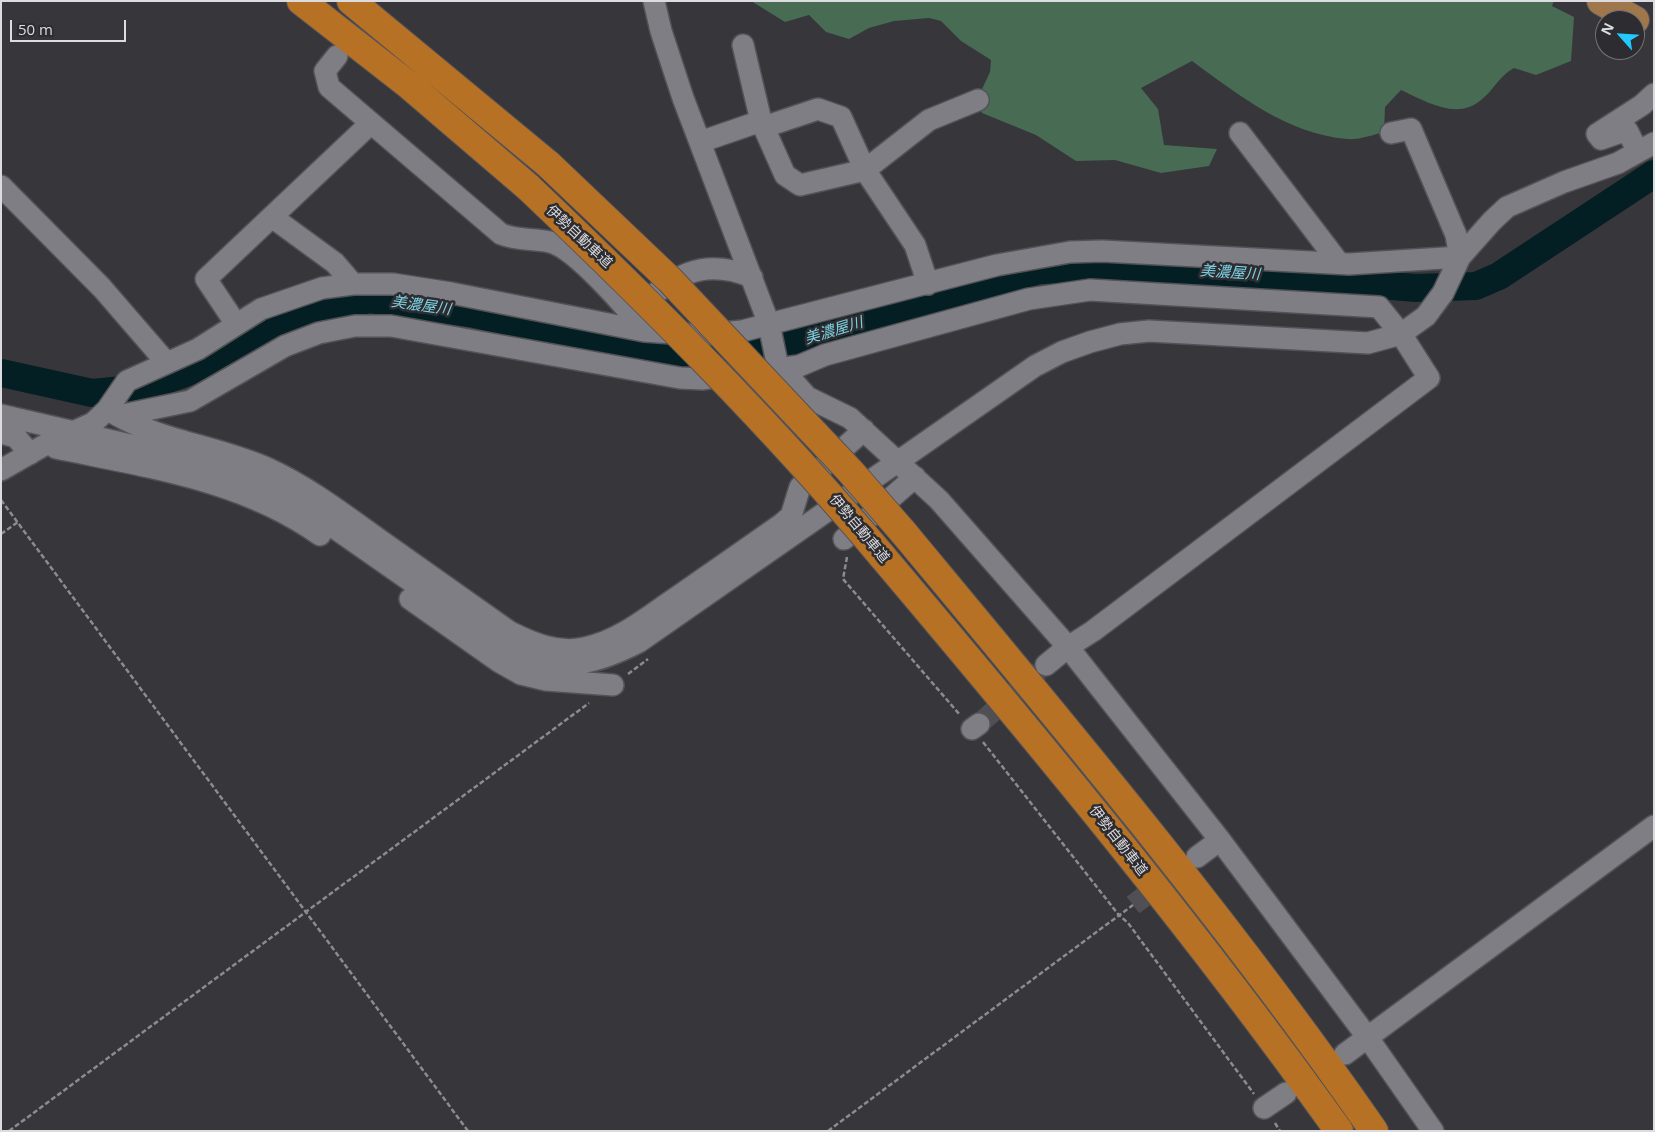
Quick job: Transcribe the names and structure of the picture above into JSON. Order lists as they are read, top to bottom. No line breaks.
{"streets":{"highway":["伊勢自動車道"]},"water":["美濃屋川"],"scale_bar":"50 m","north":"top left"}
